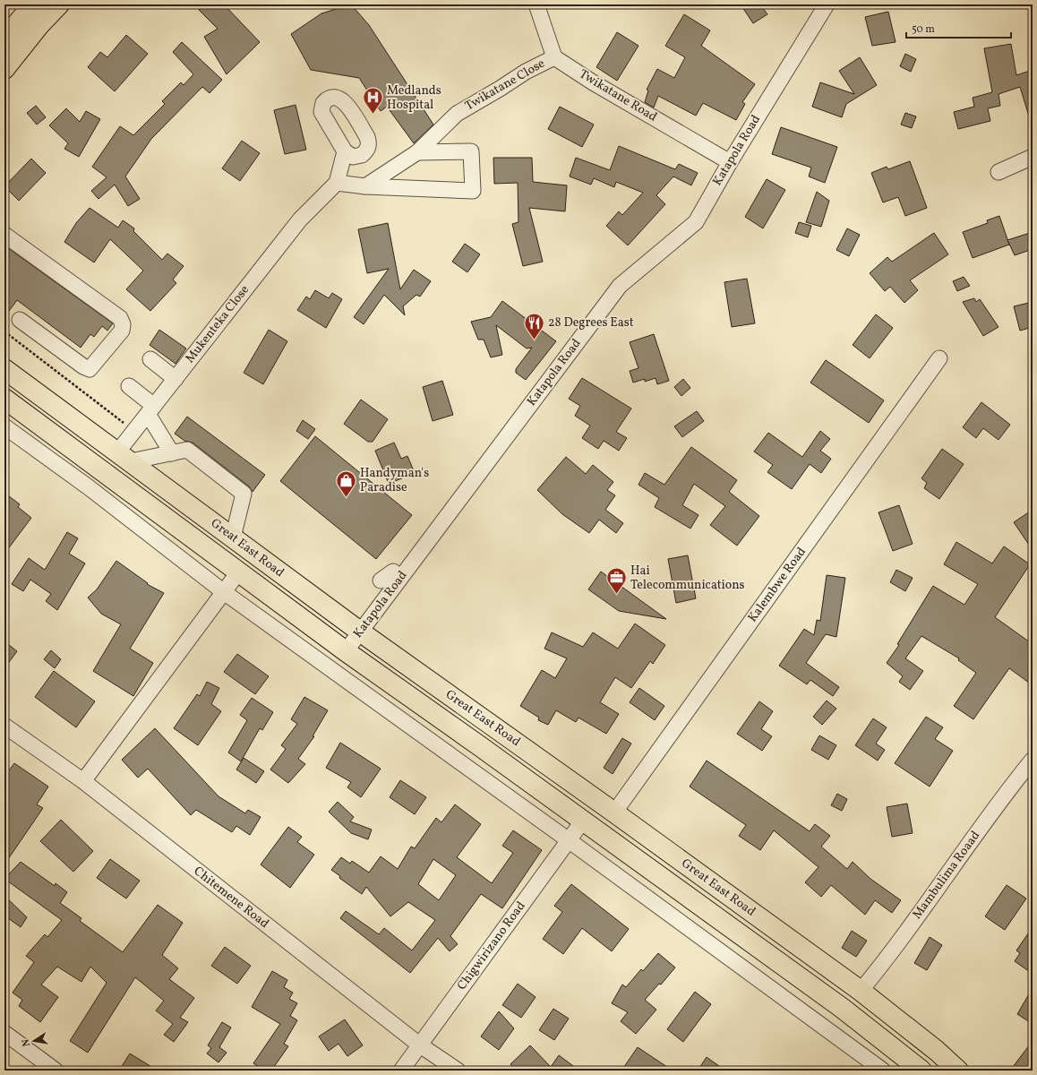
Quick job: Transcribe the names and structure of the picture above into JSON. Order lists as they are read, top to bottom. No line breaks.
{"streets":{"main road":["Great East Road"],"street":["Twikatane Close","Twikatane Road","Katapola Road","Mukenteka Close","Kalembwe Road","Mambulima Roaad","Chitemene Road","Chigwirizano Road"]},"crossings":[["Twikatane Close","Twikatane Road"],["Twikatane Road","Katapola Road"],["Katapola Road","Great East Road"],["Mukenteka Close","Great East Road"],["Great East Road","Kalembwe Road"],["Great East Road","Mambulima Roaad"],["Great East Road","Chigwirizano Road"],["Chitemene Road","Chigwirizano Road"]],"places":{"hospital":["Medlands Hospital"],"restaurant":["28 Degrees East"],"shop":["Handyman's Paradise"],"office":["Hai Telecommunications"]},"scale_bar":"50 m","north":"left"}
